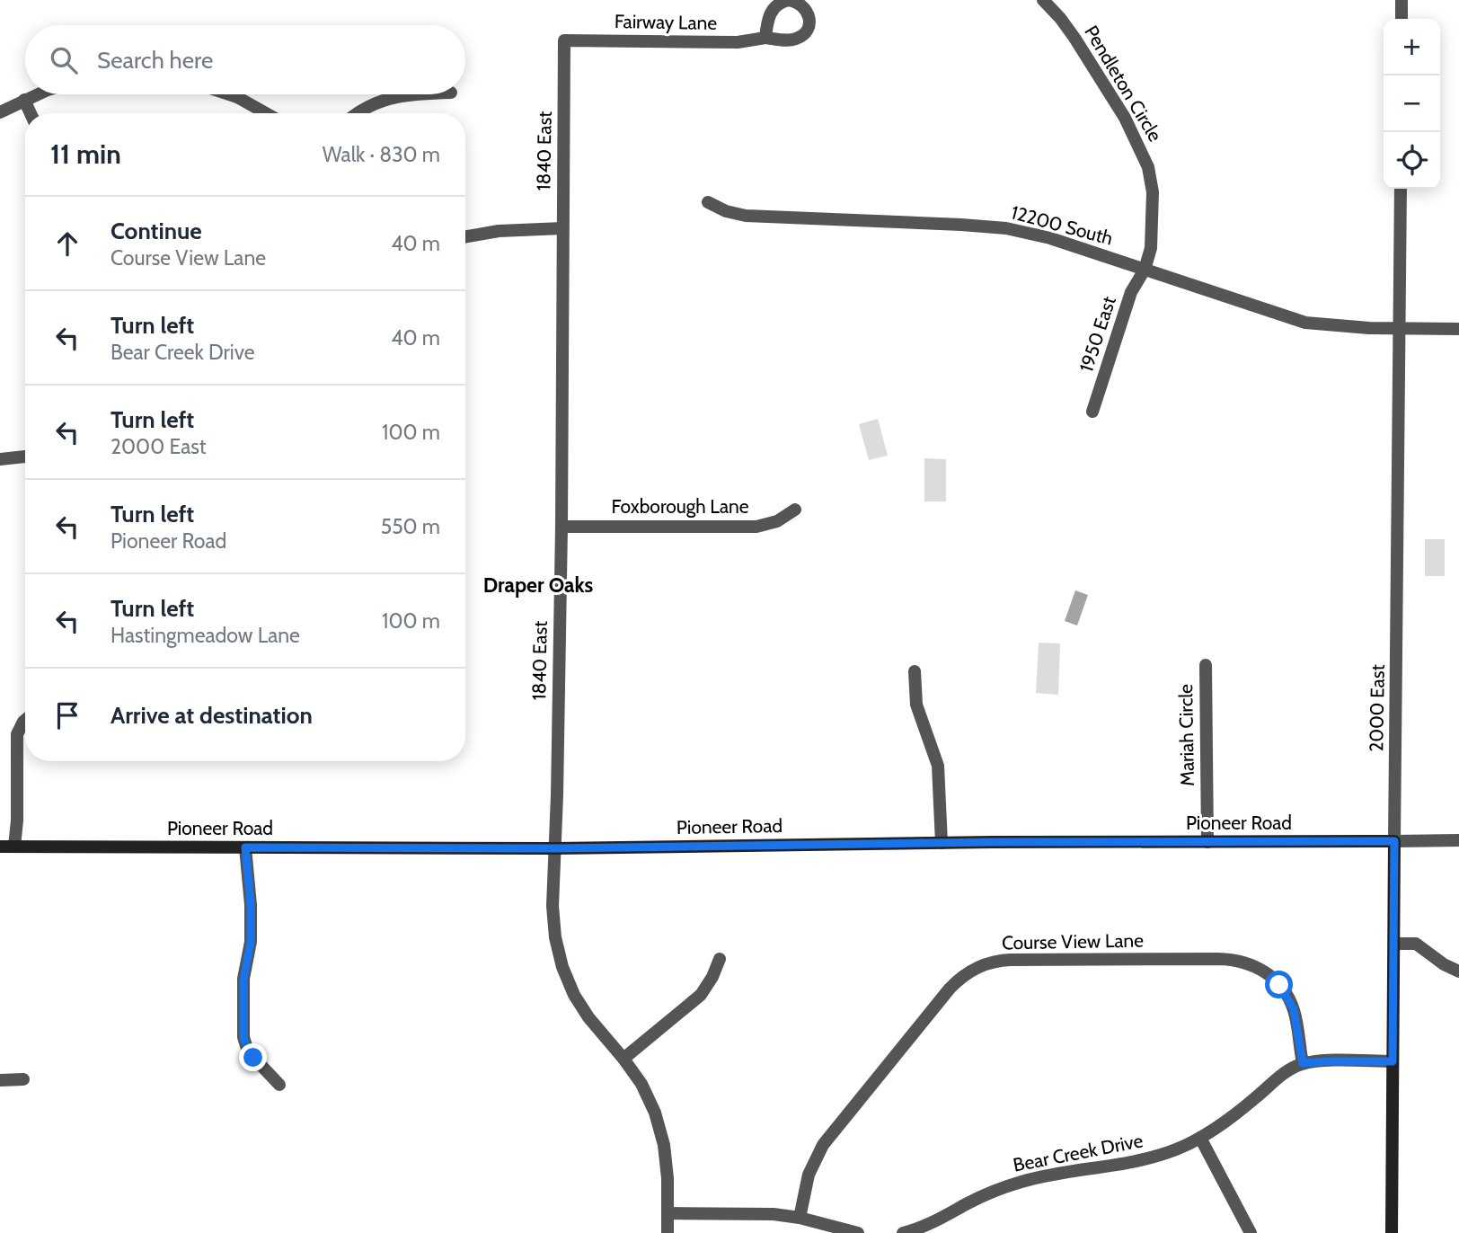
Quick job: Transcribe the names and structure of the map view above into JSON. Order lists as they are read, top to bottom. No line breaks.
{"streets":{"street":["Fairway Lane","Pendleton Circle","1840 East","12200 South","1950 East","Foxborough Lane","2000 East","Mariah Circle","Pioneer Road","Course View Lane","Bear Creek Drive"]},"crossings":[["Fairway Lane","1840 East"],["Pendleton Circle","12200 South"],["Pendleton Circle","1950 East"],["1840 East","Foxborough Lane"],["1840 East","Pioneer Road"],["12200 South","1950 East"],["12200 South","2000 East"],["2000 East","Pioneer Road"],["2000 East","Bear Creek Drive"],["Mariah Circle","Pioneer Road"],["Course View Lane","Bear Creek Drive"]],"districts":["Draper Oaks"],"page":{"map_buttons":["+","−"],"search":"Search here","heading":["11 min","Walk · 830 m"],"list":[["Continue","Course View Lane","40 m"],["Turn left","Bear Creek Drive","40 m"],["Turn left","2000 East","100 m"],["Turn left","Pioneer Road","550 m"],["Turn left","Hastingmeadow Lane","100 m"],"Arrive at destination"]}}
